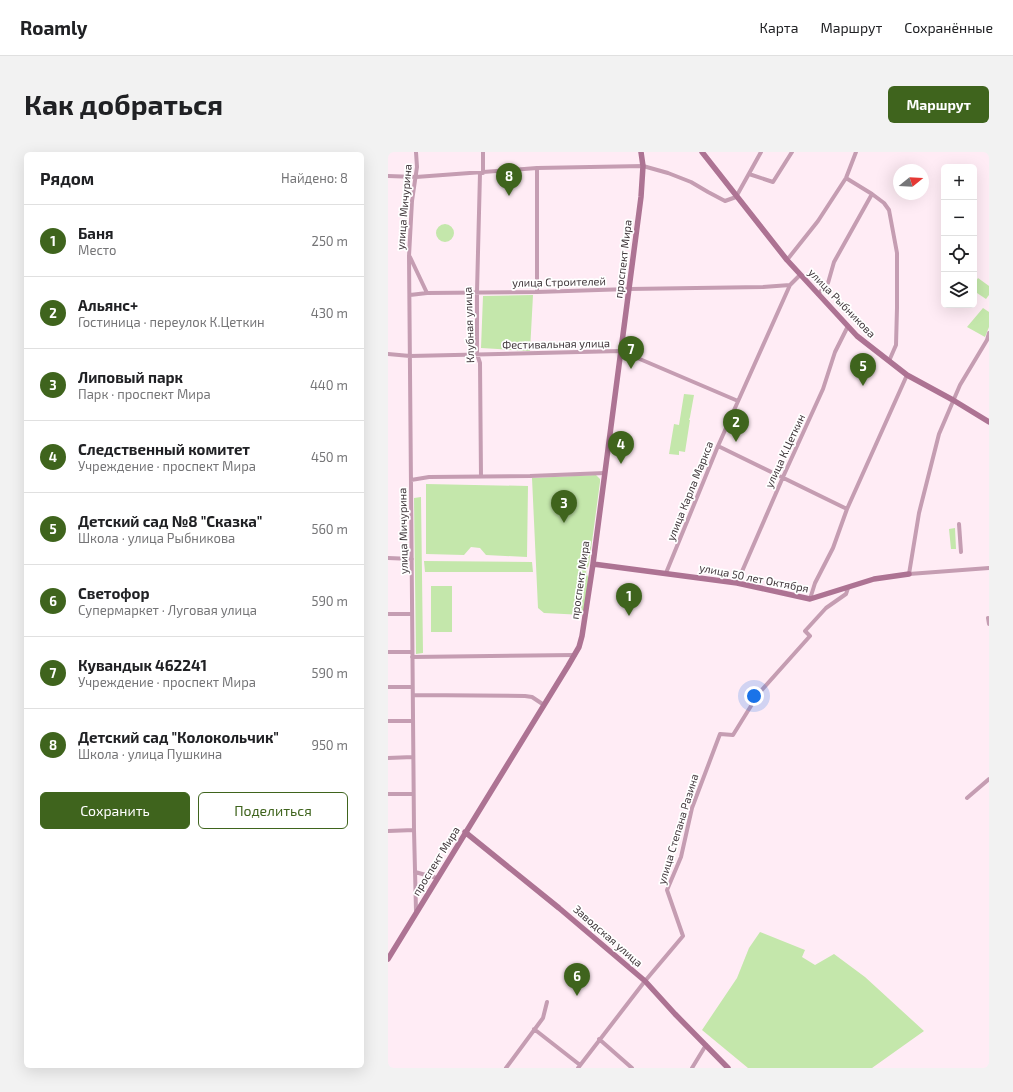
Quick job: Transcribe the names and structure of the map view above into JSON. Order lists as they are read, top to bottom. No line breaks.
{"streets":{"street":["улица Мичурина","проспект Мира","улица Строителей","улица Рыбникова","Клубная улица","Фестивальная улица","улица К.Цеткин","улица Карла Маркса","улица 50 лет Октября","улица Степана Разина","Заводская улица"]},"crossings":[["улица Мичурина","проспект Мира"],["улица Мичурина","улица Строителей"],["улица Мичурина","Фестивальная улица"],["проспект Мира","улица Строителей"],["проспект Мира","Фестивальная улица"],["проспект Мира","улица 50 лет Октября"],["проспект Мира","Заводская улица"],["улица Строителей","Клубная улица"],["улица Строителей","улица Карла Маркса"],["улица Рыбникова","улица К.Цеткин"],["Клубная улица","Фестивальная улица"],["Фестивальная улица","улица Карла Маркса"],["улица К.Цеткин","улица 50 лет Октября"],["улица Карла Маркса","улица 50 лет Октября"],["улица 50 лет Октября","улица Степана Разина"],["улица Степана Разина","Заводская улица"]],"north":"right","page":{"header":"Roamly","nav":["Карта","Маршрут","Сохранённые"],"buttons":["Маршрут",["Сохранить","Поделиться"]],"title":"Как добраться","heading":["Рядом","Найдено: 8"],"pins":["8","7","5","2","4","3","1","6"],"map_buttons":["+","−"],"list":[{"mark":"1","name":"Баня","note":"Место","value":"250 m"},{"mark":"2","name":"Альянс+","note":"Гостиница · переулок К.Цеткин","value":"430 m"},{"mark":"3","name":"Липовый парк","note":"Парк · проспект Мира","value":"440 m"},{"mark":"4","name":"Следственный комитет","note":"Учреждение · проспект Мира","value":"450 m"},{"mark":"5","name":"Детский сад №8 \"Сказка\"","note":"Школа · улица Рыбникова","value":"560 m"},{"mark":"6","name":"Светофор","note":"Супермаркет · Луговая улица","value":"590 m"},{"mark":"7","name":"Кувандык 462241","note":"Учреждение · проспект Мира","value":"590 m"},{"mark":"8","name":"Детский сад \"Колокольчик\"","note":"Школа · улица Пушкина","value":"950 m"}]}}
